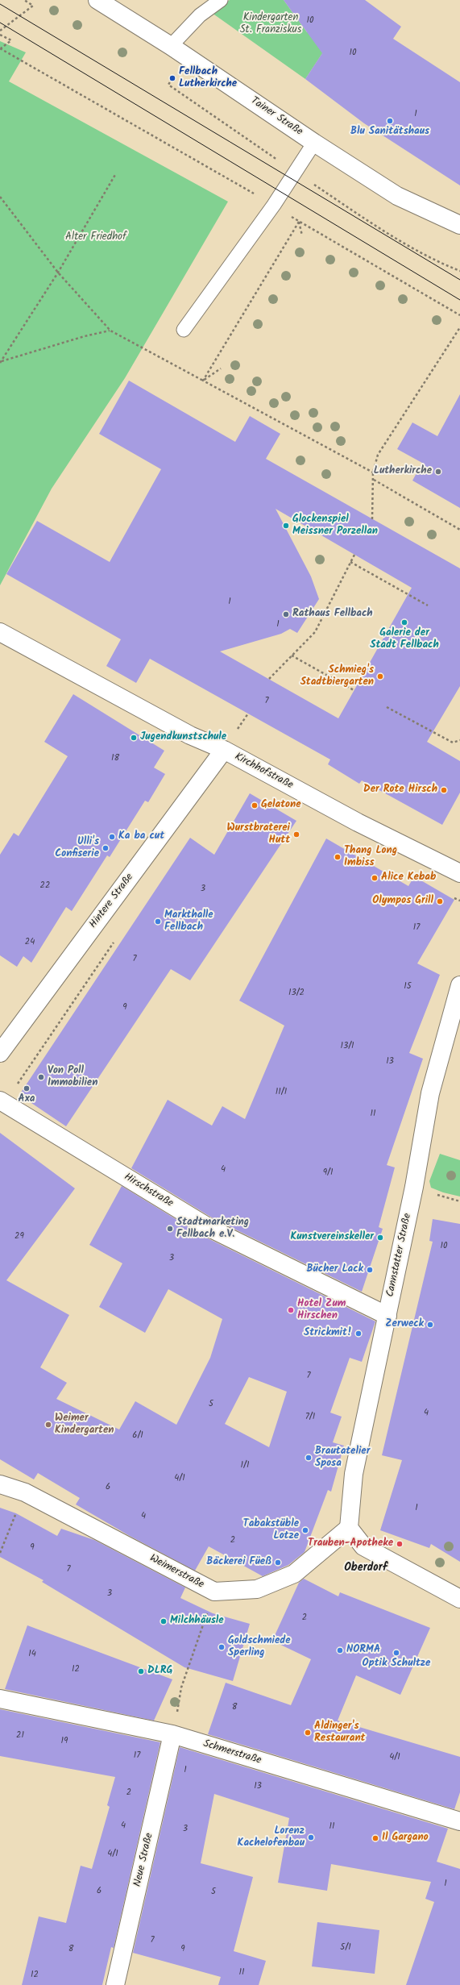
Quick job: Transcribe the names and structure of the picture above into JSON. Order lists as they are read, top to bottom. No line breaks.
{"streets":{"street":["Tainer Straße","Kirchhofstraße","Hintere Straße","Hirschstraße","Cannstatter Straße","Weimerstraße","Schmerstraße","Neue Straße"]},"crossings":[["Kirchhofstraße","Hintere Straße"],["Hirschstraße","Cannstatter Straße"],["Cannstatter Straße","Weimerstraße"],["Schmerstraße","Neue Straße"]],"districts":["Oberdorf"],"parks":["Kindergarten St. Franziskus","Alter Friedhof"],"places":["Fellbach Lutherkirche","Blu Sanitätshaus","Lutherkirche","Glockenspiel Meissner Porzellan","Rathaus Fellbach","Galerie der Stadt Fellbach","Schmieg's Stadtbiergarten","Jugendkunstschule","Der Rote Hirsch","Gelatone","Wurstbraterei Hutt","Ka ba cut","Ulli's Confiserie","Thang Long Imbiss","Alice Kebab","Olympos Grill","Markthalle Fellbach","Von Poll Immobilien","Axa","Stadtmarketing Fellbach e.V.","Kunstvereinskeller","Bücher Lack","Hotel Zum Hirschen","Zerweck","Strickmit!","Weimer Kindergarten","Brautatelier Sposa","Tabakstüble Lotze","Trauben-Apotheke","Bäckerei Füeß","Milchhäusle","Goldschmiede Sperling","NORMA","Optik Schultze","DLRG","Aldinger's Restaurant","Lorenz Kachelofenbau","Il Gargano"],"house_numbers":["10","10","1","1","1","7","18","22","3","17","24","7","15","13/2","9","13/1","13","11/1","11","4","9/1","29","10","3","7","5","4","7/1","6/1","1/1","4/1","6","1","4","2","9","7","3","2","14","12","8","21","19","17","4/1","1","13","2","4","11","3","4/1","1","6","5","7","5/1","8","9","11","12"]}
